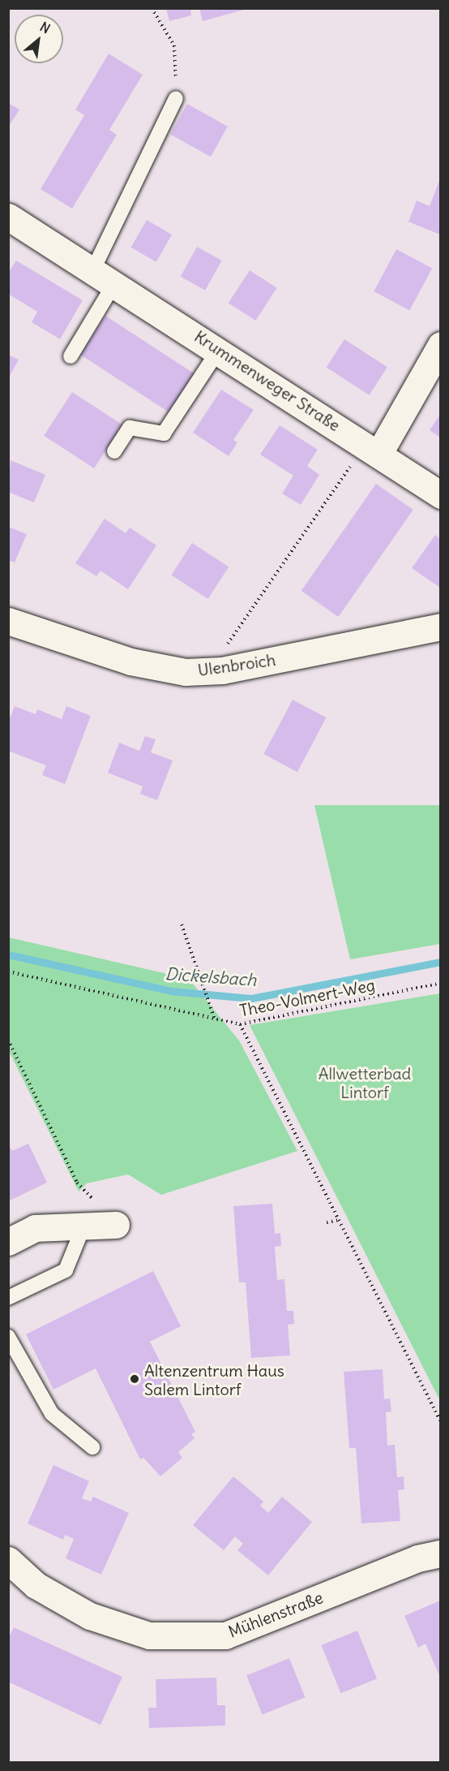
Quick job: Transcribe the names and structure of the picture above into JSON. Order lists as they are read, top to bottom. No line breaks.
{"streets":{"main road":["Krummenweger Straße","Ulenbroich","Mühlenstraße"],"path":["Theo-Volmert-Weg"]},"water":["Dickelsbach"],"parks":["Allwetterbad Lintorf"],"places":["Altenzentrum Haus Salem Lintorf"],"north":"top right"}
